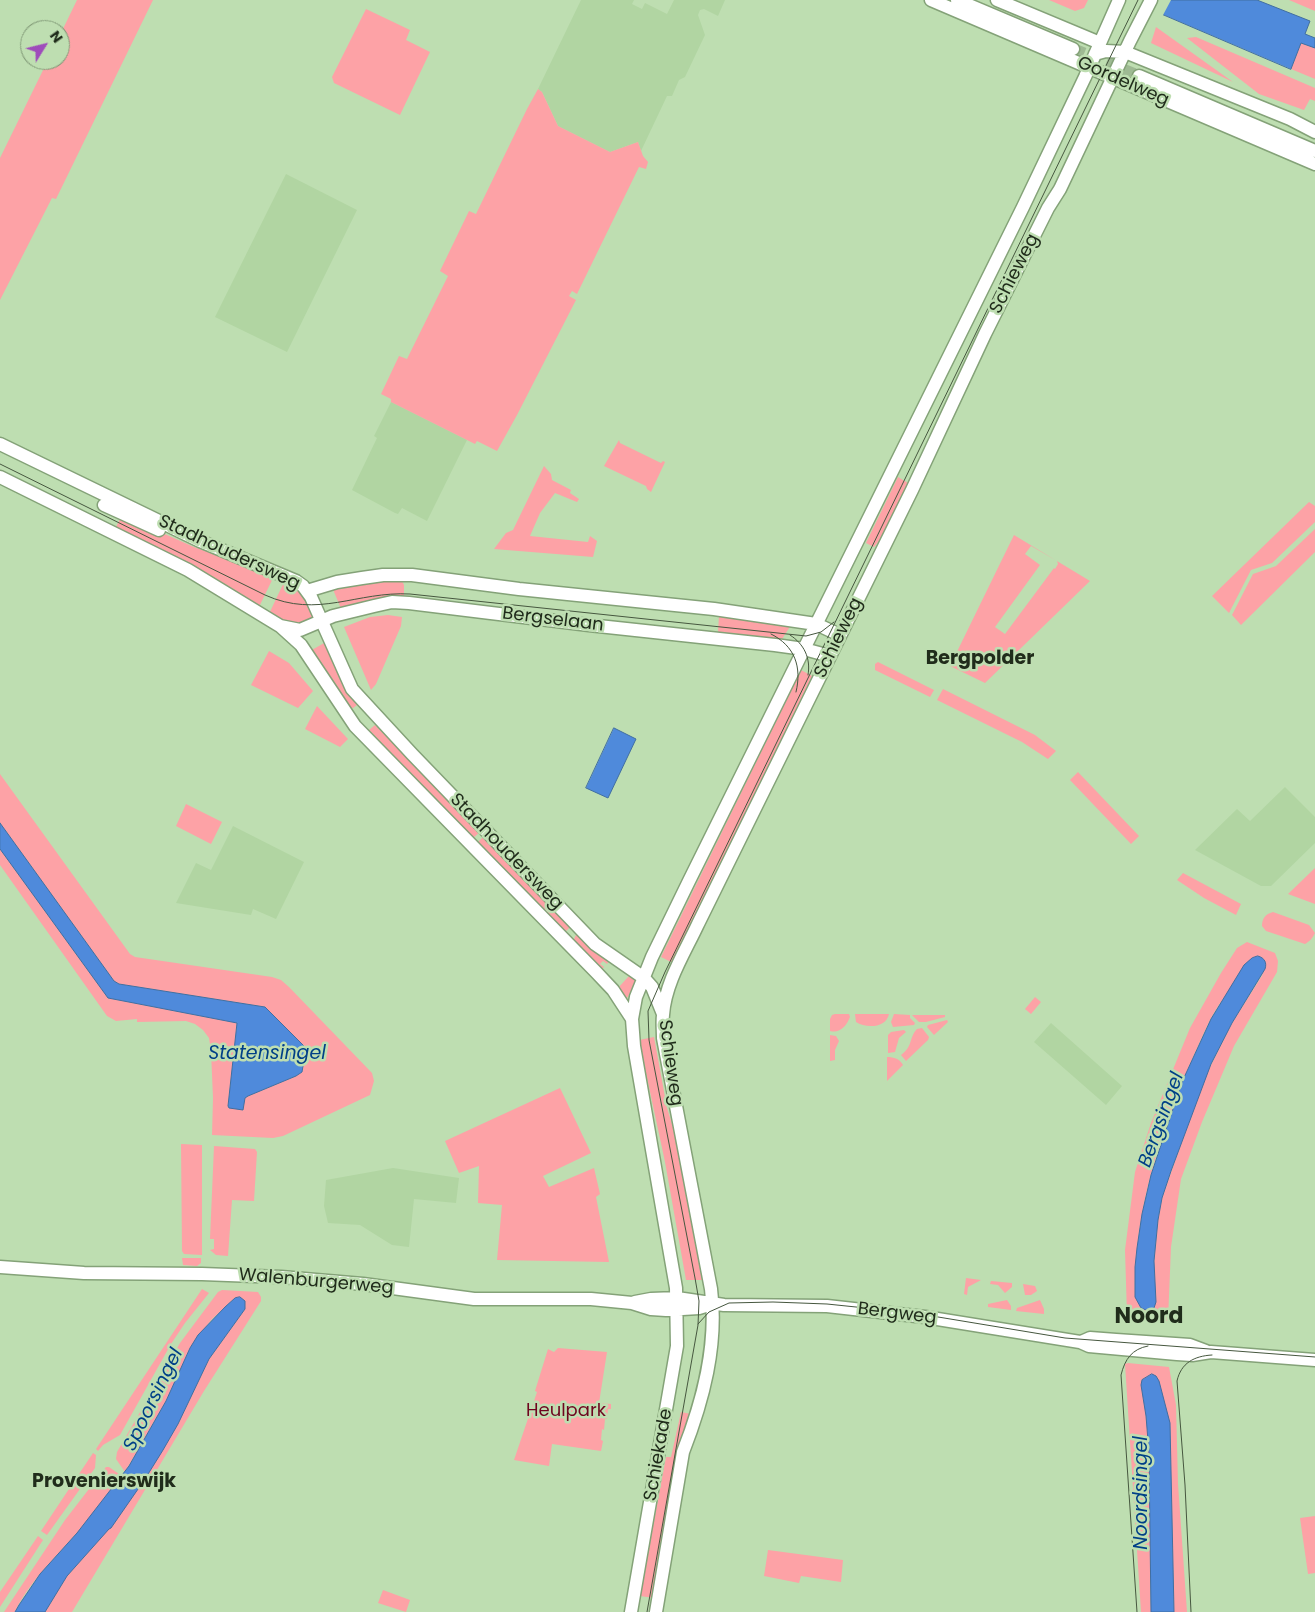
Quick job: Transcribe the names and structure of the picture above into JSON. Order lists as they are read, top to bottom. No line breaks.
{"streets":{"main road":["Gordelweg","Schieweg","Stadhoudersweg","Bergselaan","Walenburgerweg","Bergweg","Schiekade"]},"crossings":[["Gordelweg","Schieweg"],["Schieweg","Stadhoudersweg"],["Schieweg","Bergselaan"],["Schieweg","Walenburgerweg"],["Schieweg","Bergweg"],["Schieweg","Schiekade"],["Stadhoudersweg","Bergselaan"],["Walenburgerweg","Bergweg"],["Walenburgerweg","Schiekade"],["Bergweg","Schiekade"]],"districts":["Bergpolder","Noord","Provenierswijk"],"water":["Statensingel","Bergsingel","Spoorsingel","Noordsingel"],"parks":["Heulpark"],"north":"top right"}
